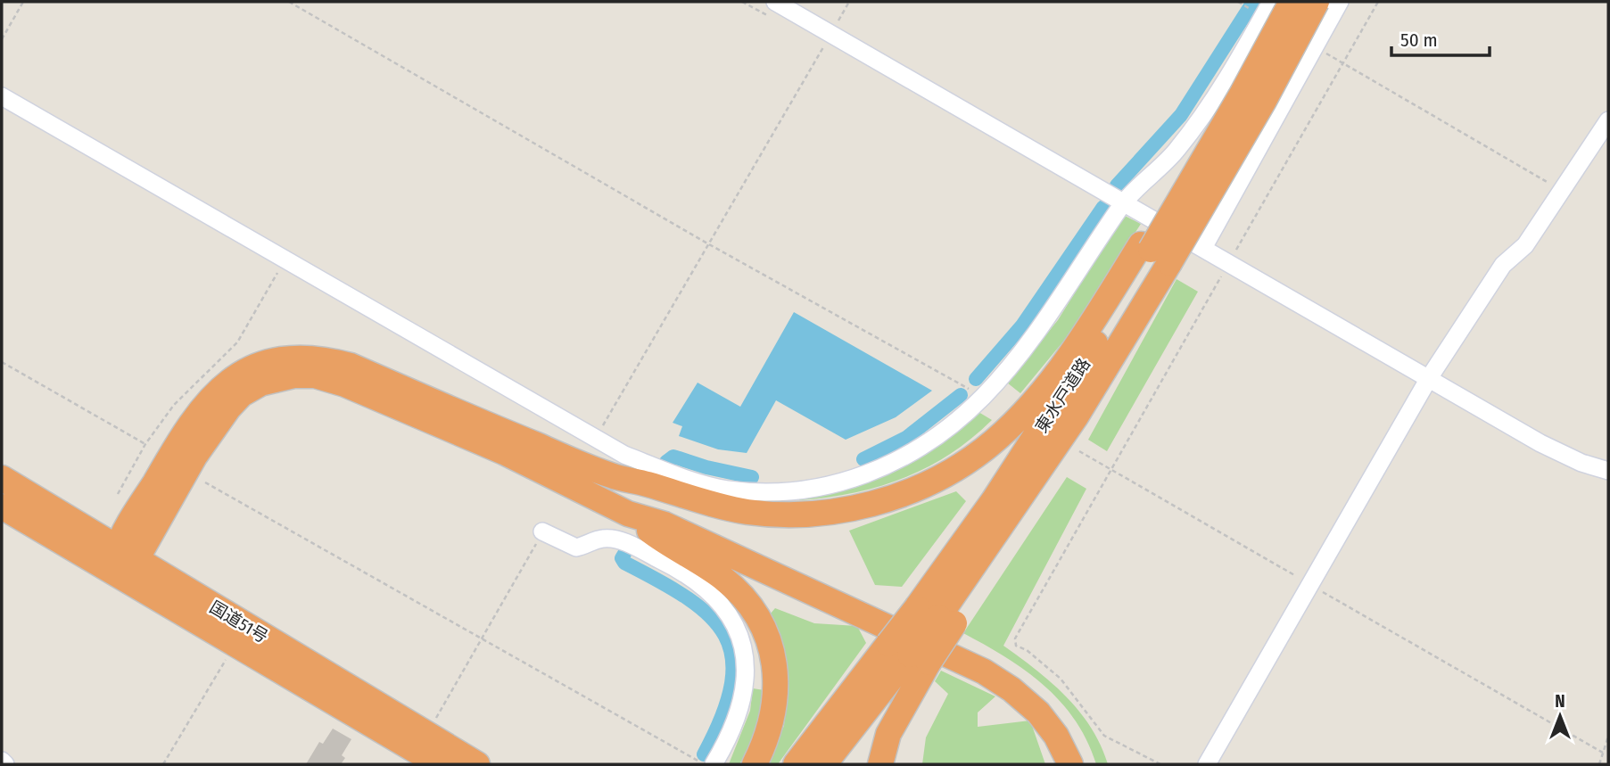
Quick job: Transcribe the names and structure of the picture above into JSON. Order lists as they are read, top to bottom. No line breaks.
{"streets":{"highway":["東水戸道路","国道51号"]},"scale_bar":"50 m","north":"top"}
